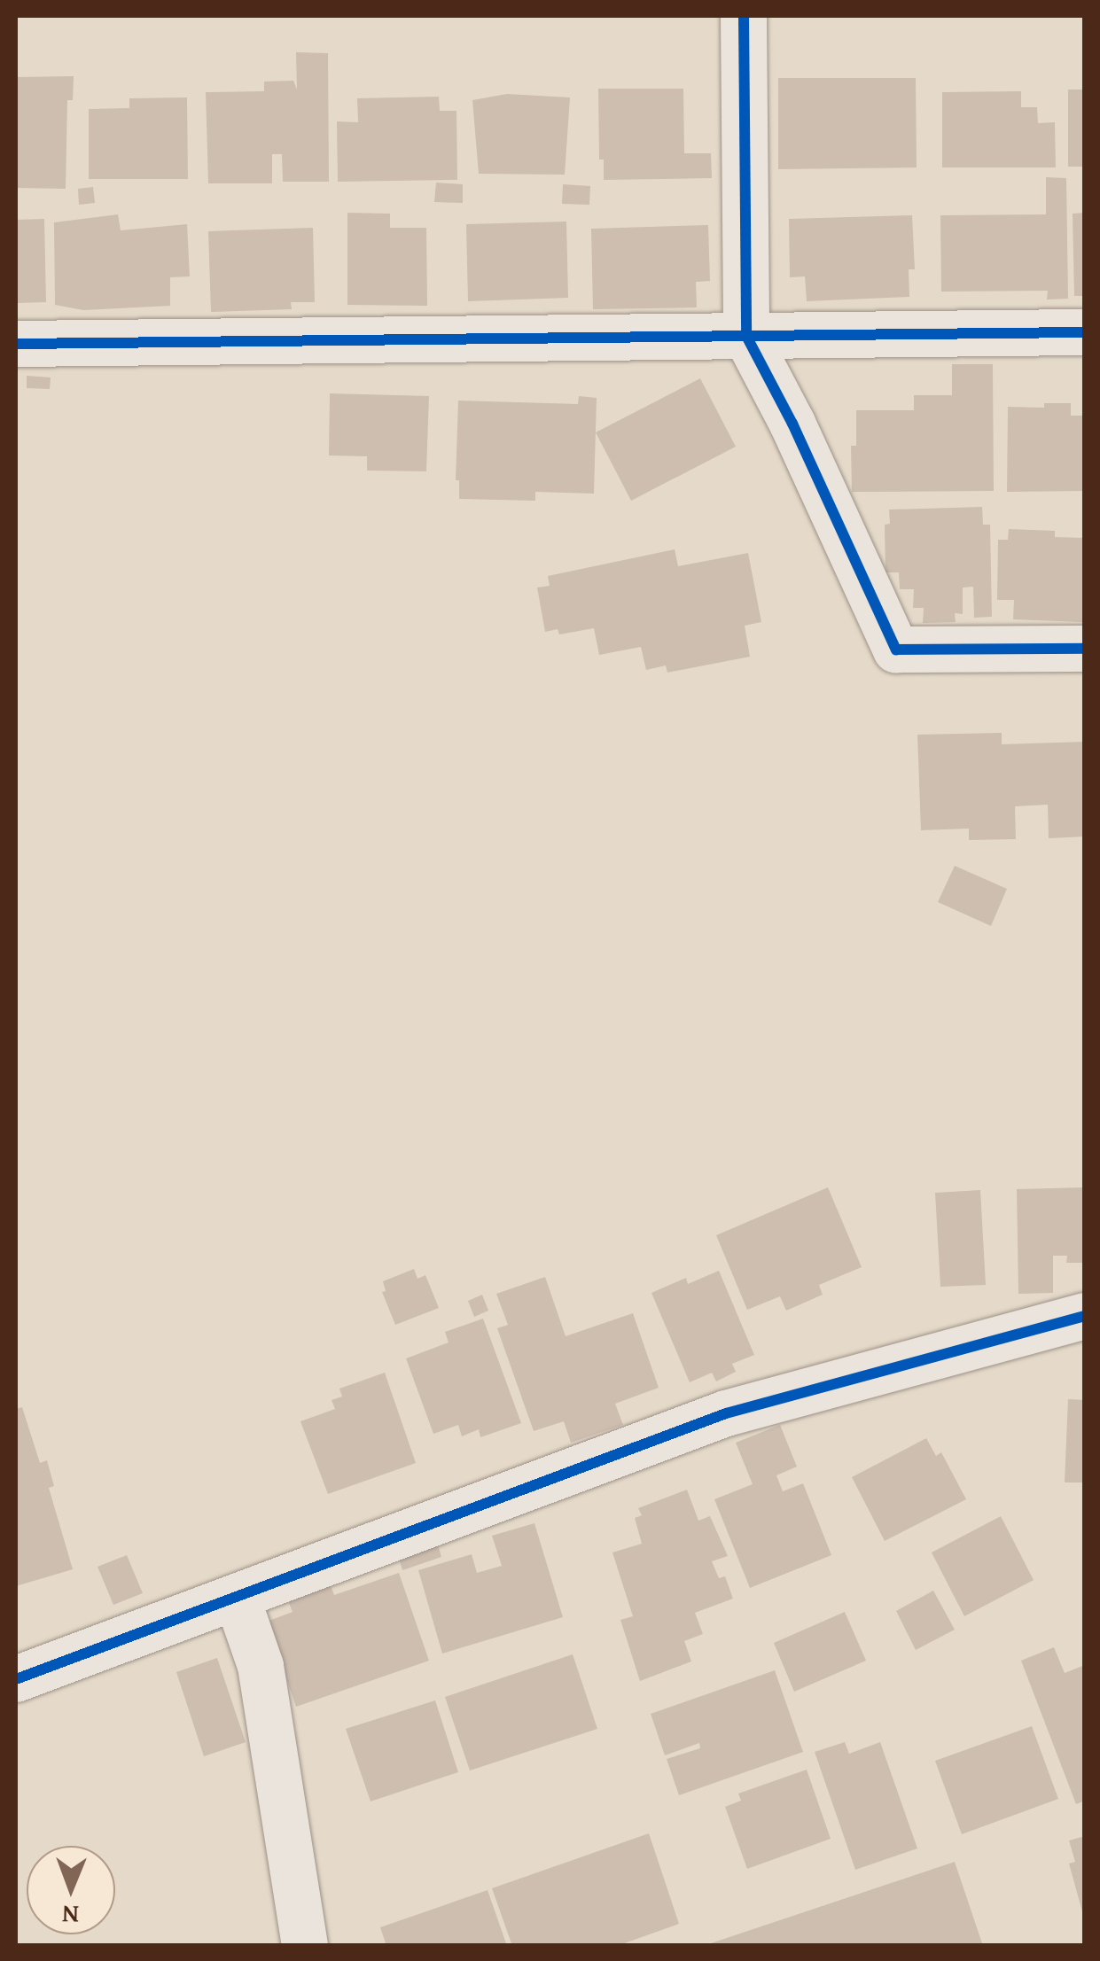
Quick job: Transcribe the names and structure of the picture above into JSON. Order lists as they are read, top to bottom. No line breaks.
{"north":"bottom"}
